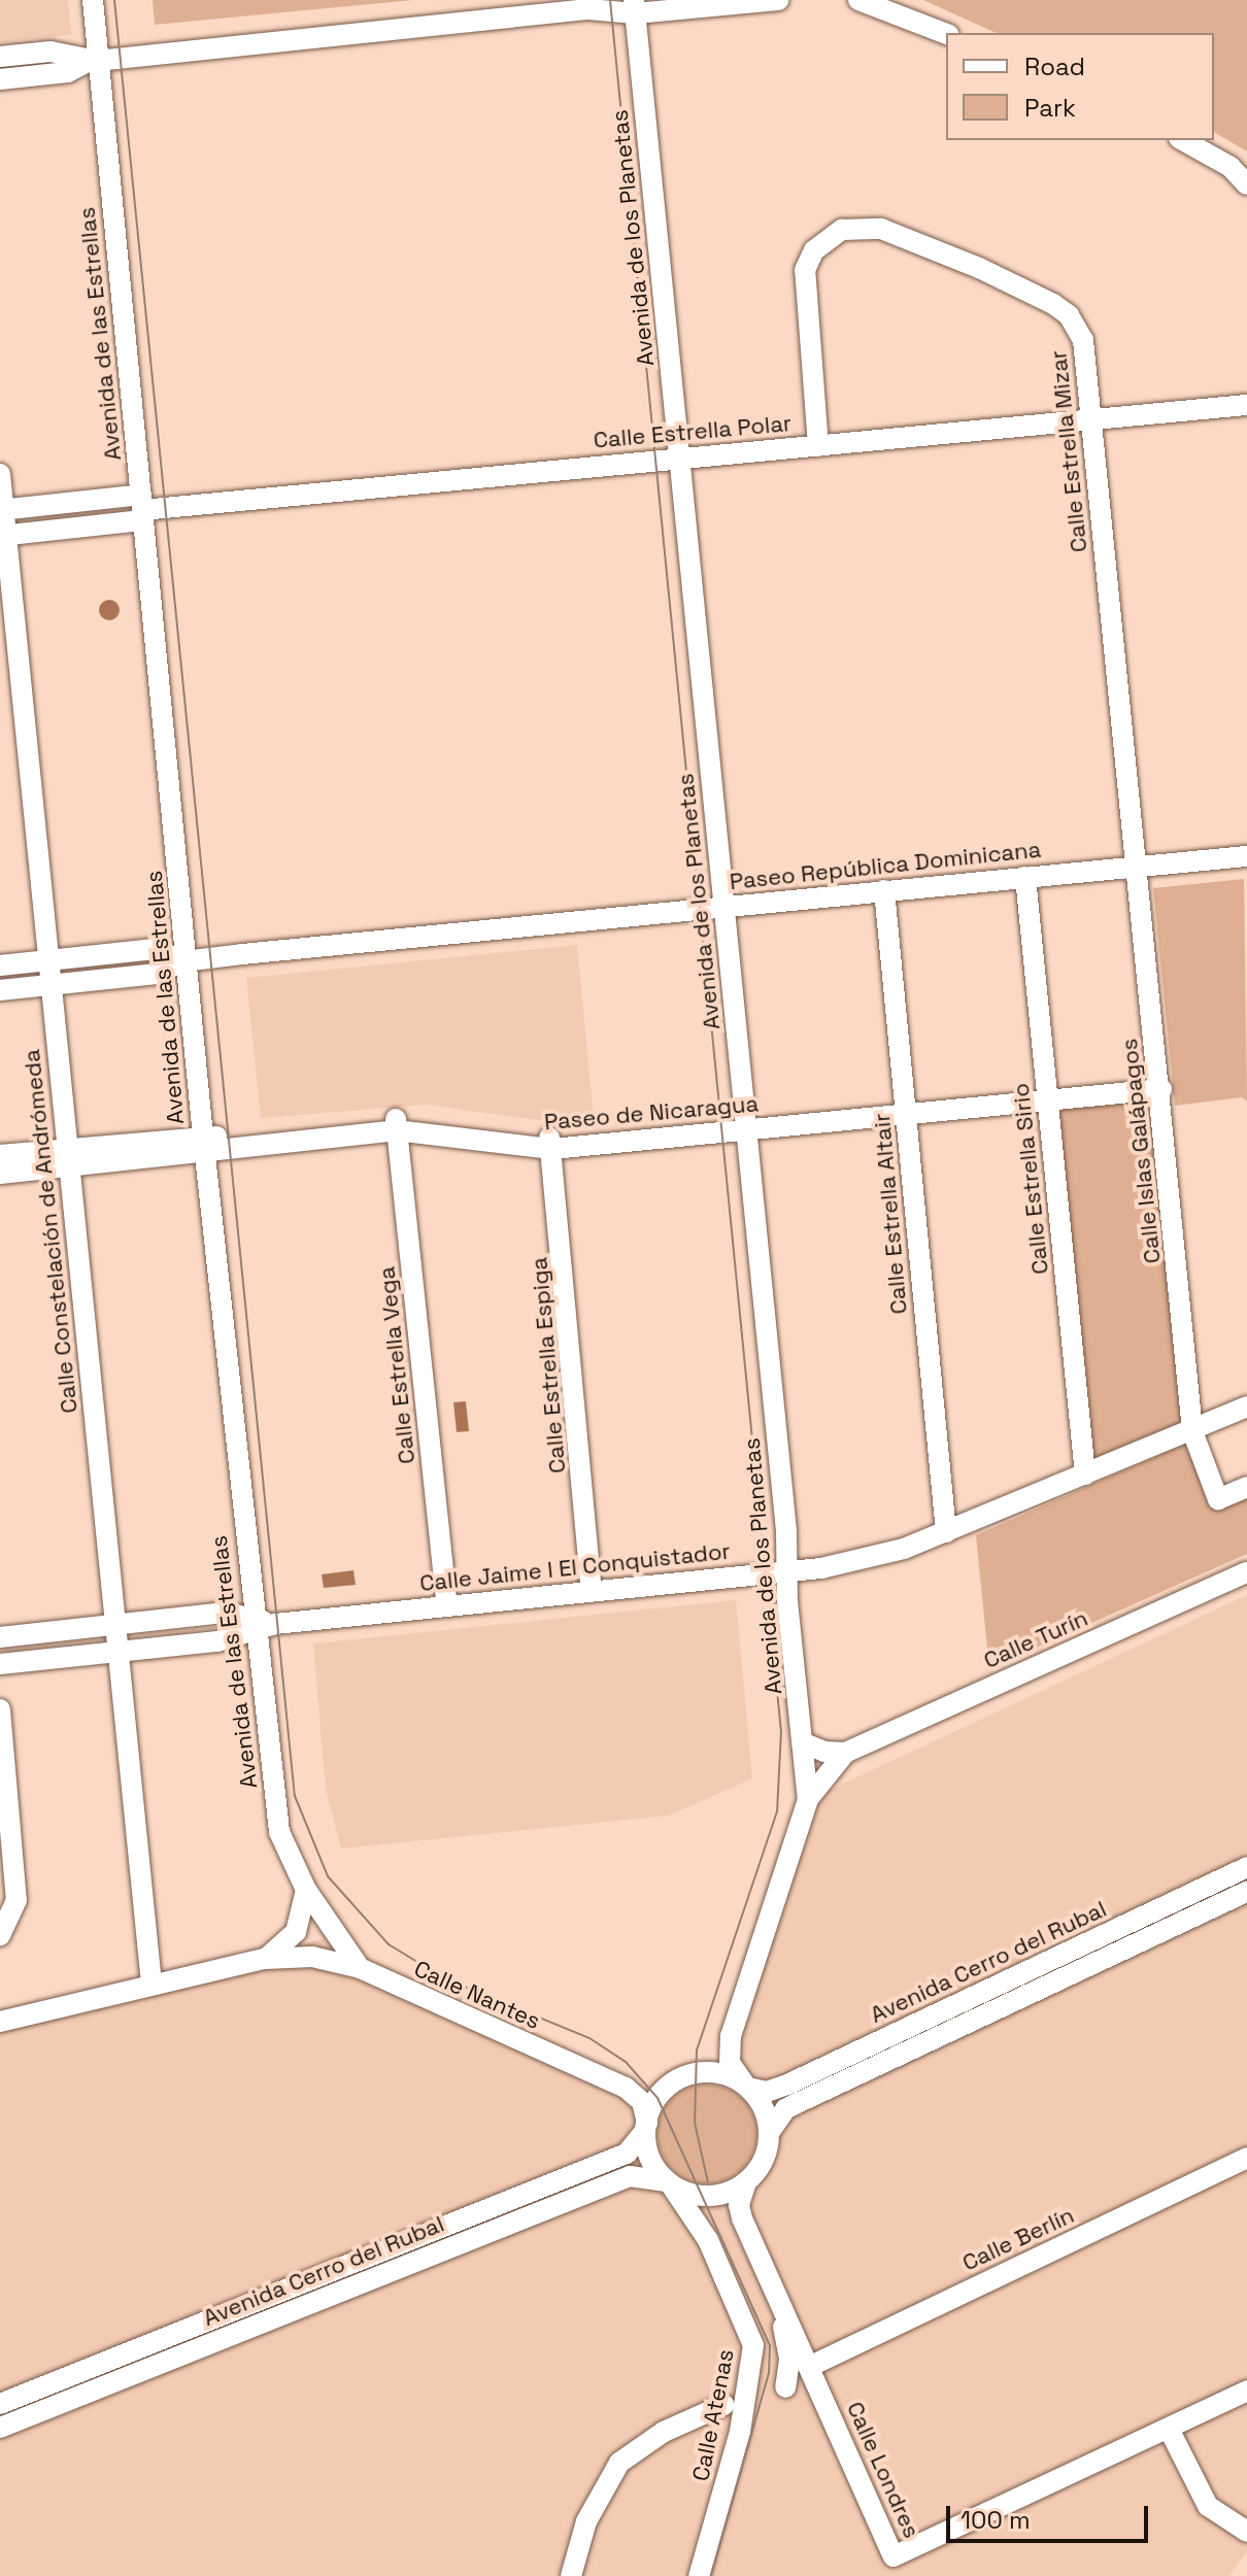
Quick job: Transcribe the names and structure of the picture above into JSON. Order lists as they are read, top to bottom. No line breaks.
{"streets":{"street":["Avenida de los Planetas","Avenida de las Estrellas","Calle Estrella Polar","Calle Estrella Mizar","Paseo República Dominicana","Paseo de Nicaragua","Calle Islas Galápagos","Calle Estrella Sirio","Calle Estrella Altair","Calle Constelación de Andrómeda","Calle Estrella Vega","Calle Estrella Espiga","Calle Jaime I El Conquistador","Calle Turín","Avenida Cerro del Rubal","Calle Nantes","Calle Berlín","Calle Atenas","Calle Londres"]},"crossings":[["Avenida de los Planetas","Calle Estrella Polar"],["Avenida de los Planetas","Paseo República Dominicana"],["Avenida de los Planetas","Paseo de Nicaragua"],["Avenida de los Planetas","Calle Jaime I El Conquistador"],["Avenida de los Planetas","Calle Turín"],["Avenida de las Estrellas","Calle Estrella Polar"],["Avenida de las Estrellas","Paseo República Dominicana"],["Avenida de las Estrellas","Paseo de Nicaragua"],["Avenida de las Estrellas","Calle Jaime I El Conquistador"],["Avenida de las Estrellas","Calle Nantes"],["Calle Estrella Polar","Calle Estrella Mizar"],["Calle Estrella Polar","Calle Constelación de Andrómeda"],["Calle Estrella Mizar","Paseo República Dominicana"],["Calle Estrella Mizar","Calle Islas Galápagos"],["Paseo República Dominicana","Calle Islas Galápagos"],["Paseo República Dominicana","Calle Estrella Sirio"],["Paseo República Dominicana","Calle Estrella Altair"],["Paseo República Dominicana","Calle Constelación de Andrómeda"],["Paseo de Nicaragua","Calle Islas Galápagos"],["Paseo de Nicaragua","Calle Estrella Sirio"],["Paseo de Nicaragua","Calle Estrella Altair"],["Paseo de Nicaragua","Calle Constelación de Andrómeda"],["Paseo de Nicaragua","Calle Estrella Vega"],["Paseo de Nicaragua","Calle Estrella Espiga"],["Calle Islas Galápagos","Calle Jaime I El Conquistador"],["Calle Estrella Sirio","Calle Jaime I El Conquistador"],["Calle Estrella Altair","Calle Jaime I El Conquistador"],["Calle Constelación de Andrómeda","Calle Jaime I El Conquistador"],["Calle Constelación de Andrómeda","Calle Nantes"],["Calle Estrella Vega","Calle Jaime I El Conquistador"],["Calle Estrella Espiga","Calle Jaime I El Conquistador"],["Calle Turín","Avenida Cerro del Rubal"],["Calle Turín","Calle Nantes"],["Calle Turín","Calle Atenas"],["Calle Turín","Calle Londres"],["Avenida Cerro del Rubal","Calle Nantes"],["Avenida Cerro del Rubal","Calle Atenas"],["Avenida Cerro del Rubal","Calle Londres"],["Calle Nantes","Calle Atenas"],["Calle Nantes","Calle Londres"],["Calle Berlín","Calle Londres"],["Calle Atenas","Calle Londres"]],"legend":["Road","Park"],"scale_bar":"100 m"}
